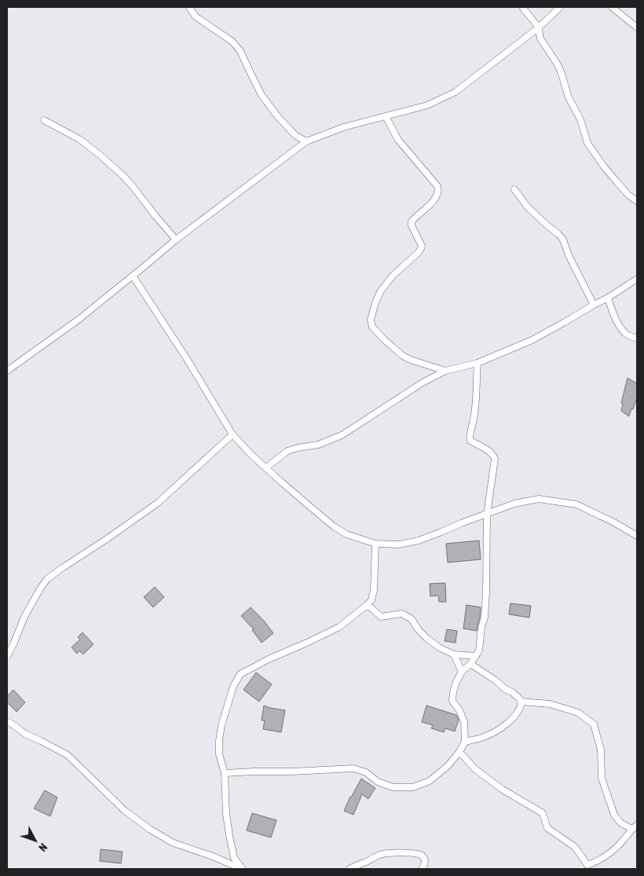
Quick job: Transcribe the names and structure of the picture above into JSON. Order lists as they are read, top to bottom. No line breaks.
{"north":"bottom right"}
